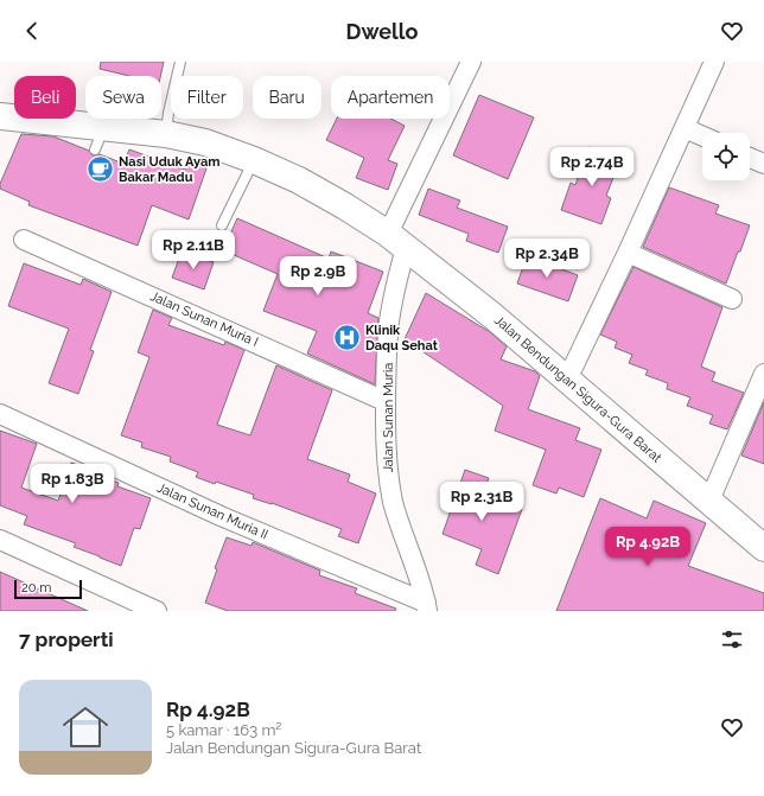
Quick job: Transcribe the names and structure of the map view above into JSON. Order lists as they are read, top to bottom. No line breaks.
{"streets":{"main road":["Jalan Bendungan Sigura-Gura Barat"],"street":["Jalan Sunan Muria I","Jalan Sunan Muria","Jalan Sunan Muria II"]},"crossings":[["Jalan Sunan Muria I","Jalan Sunan Muria"],["Jalan Bendungan Sigura-Gura Barat","Jalan Sunan Muria"],["Jalan Sunan Muria","Jalan Sunan Muria II"]],"places":{"cafe":["Nasi Uduk Ayam Bakar Madu"],"hospital":["Klinik Daqu Sehat"]},"scale_bar":"20 m","page":{"header":"Dwello","chip":["Beli","Sewa","Filter","Baru","Apartemen"],"price":["Rp 2.74B","Rp 2.11B","Rp 2.34B","Rp 2.9B","Rp 1.83B","Rp 2.31B","Rp 4.92B"],"scale":"20 m","heading":"7 properti","list":[{"name":"Rp 4.92B","note":"5 kamar · 163 m² · Jalan Bendungan Sigura-Gura Barat"}]}}
